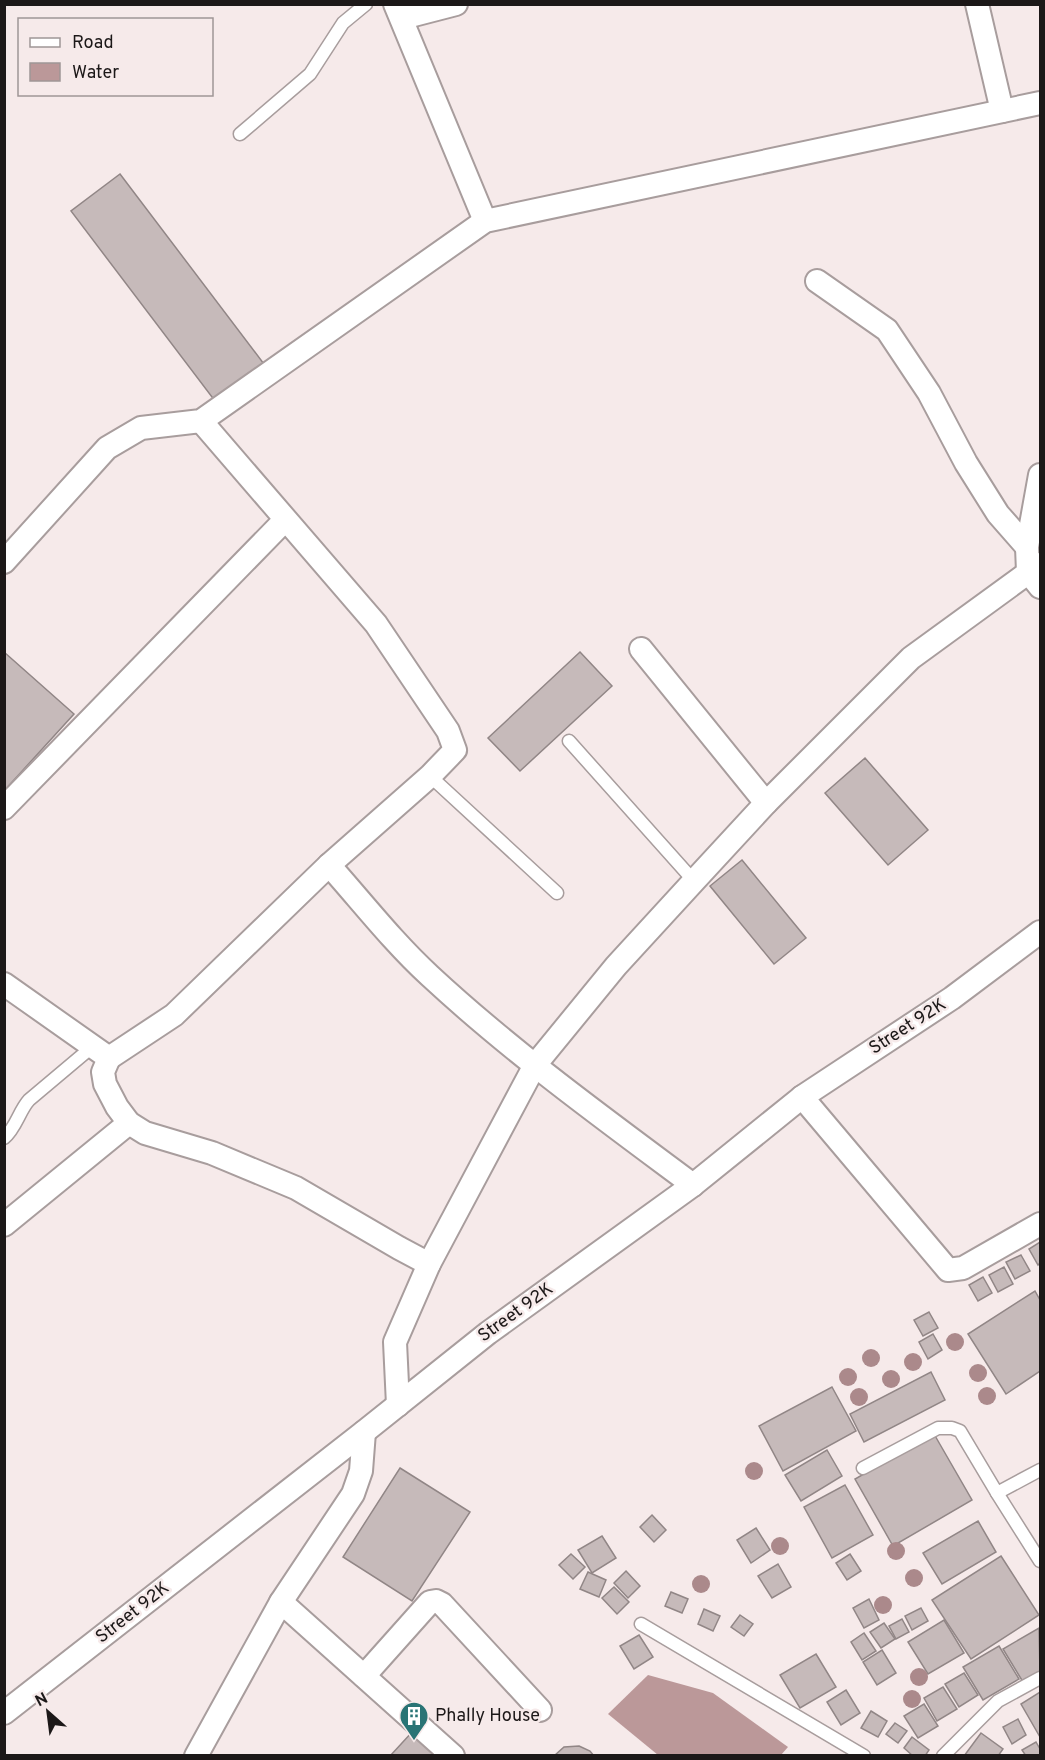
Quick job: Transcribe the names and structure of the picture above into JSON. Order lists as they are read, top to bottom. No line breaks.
{"streets":{"street":["Street 92K"]},"places":{"building":["Phally House"]},"legend":["Road","Water"],"north":"top left"}
